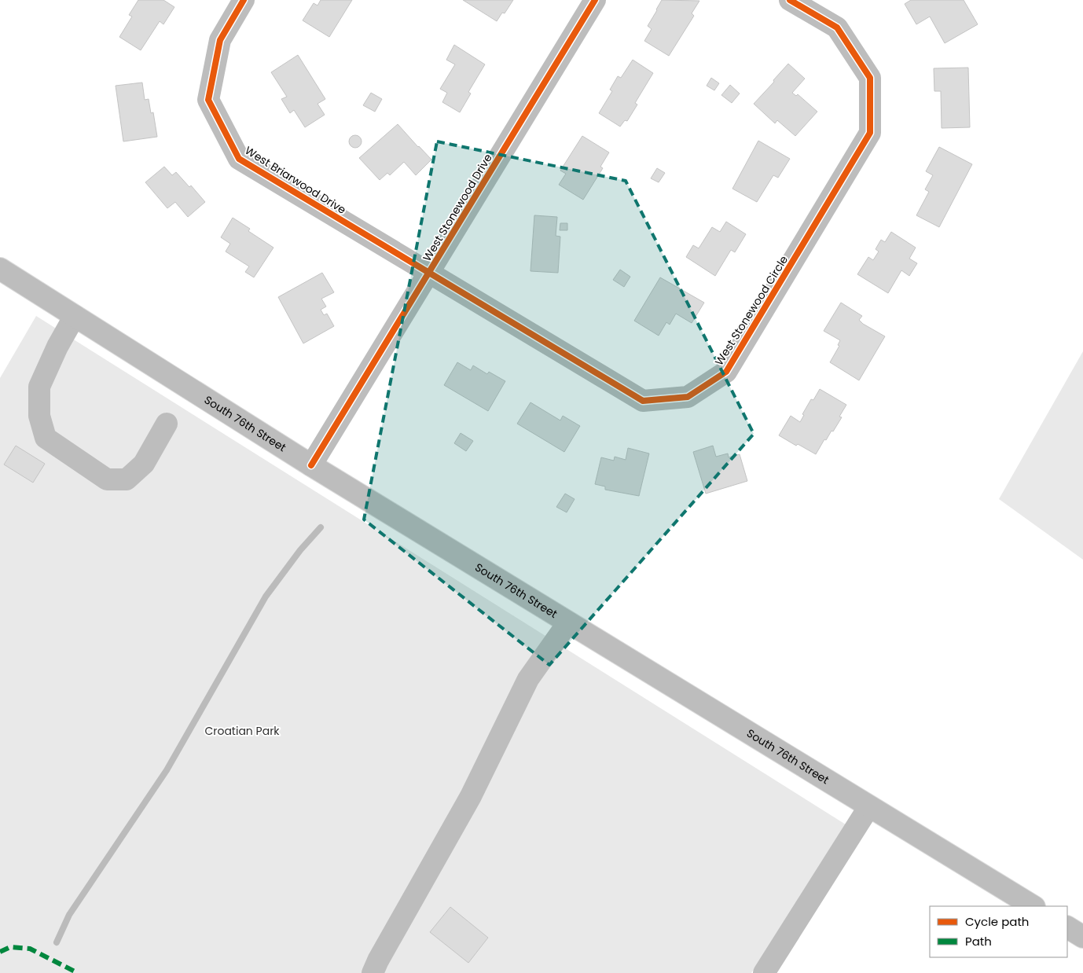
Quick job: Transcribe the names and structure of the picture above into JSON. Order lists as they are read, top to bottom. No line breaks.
{"streets":{"street":["West Briarwood Drive","West Stonewood Drive","West Stonewood Circle","South 76th Street"]},"crossings":[["West Briarwood Drive","West Stonewood Drive"],["West Briarwood Drive","West Stonewood Circle"],["West Stonewood Drive","West Stonewood Circle"],["West Stonewood Drive","South 76th Street"]],"parks":["Croatian Park"],"legend":["Cycle path","Path"]}
